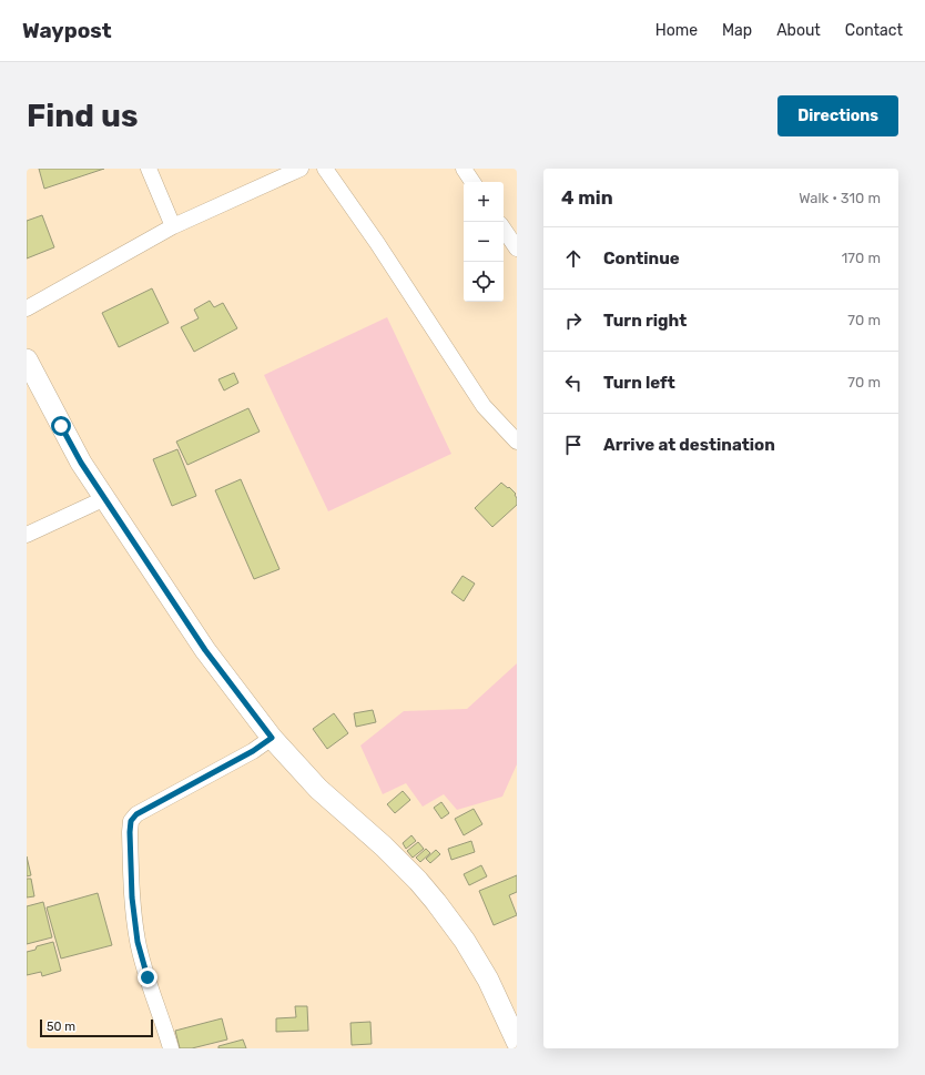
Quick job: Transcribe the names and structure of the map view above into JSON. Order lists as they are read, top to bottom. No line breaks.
{"scale_bar":"50 m","page":{"header":"Waypost","nav":["Home","Map","About","Contact"],"buttons":"Directions","title":"Find us","heading":["4 min","Walk · 310 m"],"map_buttons":["+","−"],"list":[["Continue","170 m"],["Turn right","70 m"],["Turn left","70 m"],"Arrive at destination"],"scale":"50 m"}}
